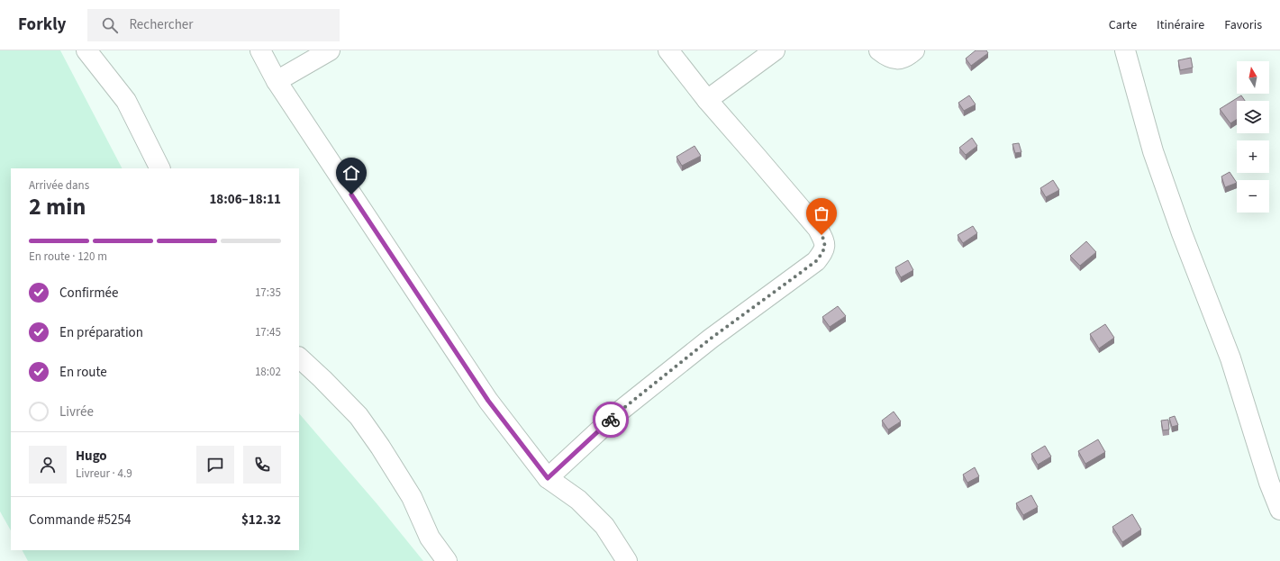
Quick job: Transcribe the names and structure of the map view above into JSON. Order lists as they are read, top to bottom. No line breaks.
{"north":"top","page":{"header":"Forkly","search":"Rechercher","nav":["Carte","Itinéraire","Favoris"],"map_buttons":["+","−"],"heading":["2 min","Arrivée dans","18:06–18:11"],"panel":["Hugo","Livreur · 4.9","Commande #5254","$12.32"],"bar":"En route · 120 m","list":[["Confirmée","17:35"],["En préparation","17:45"],["En route","18:02"],"Livrée"]}}
